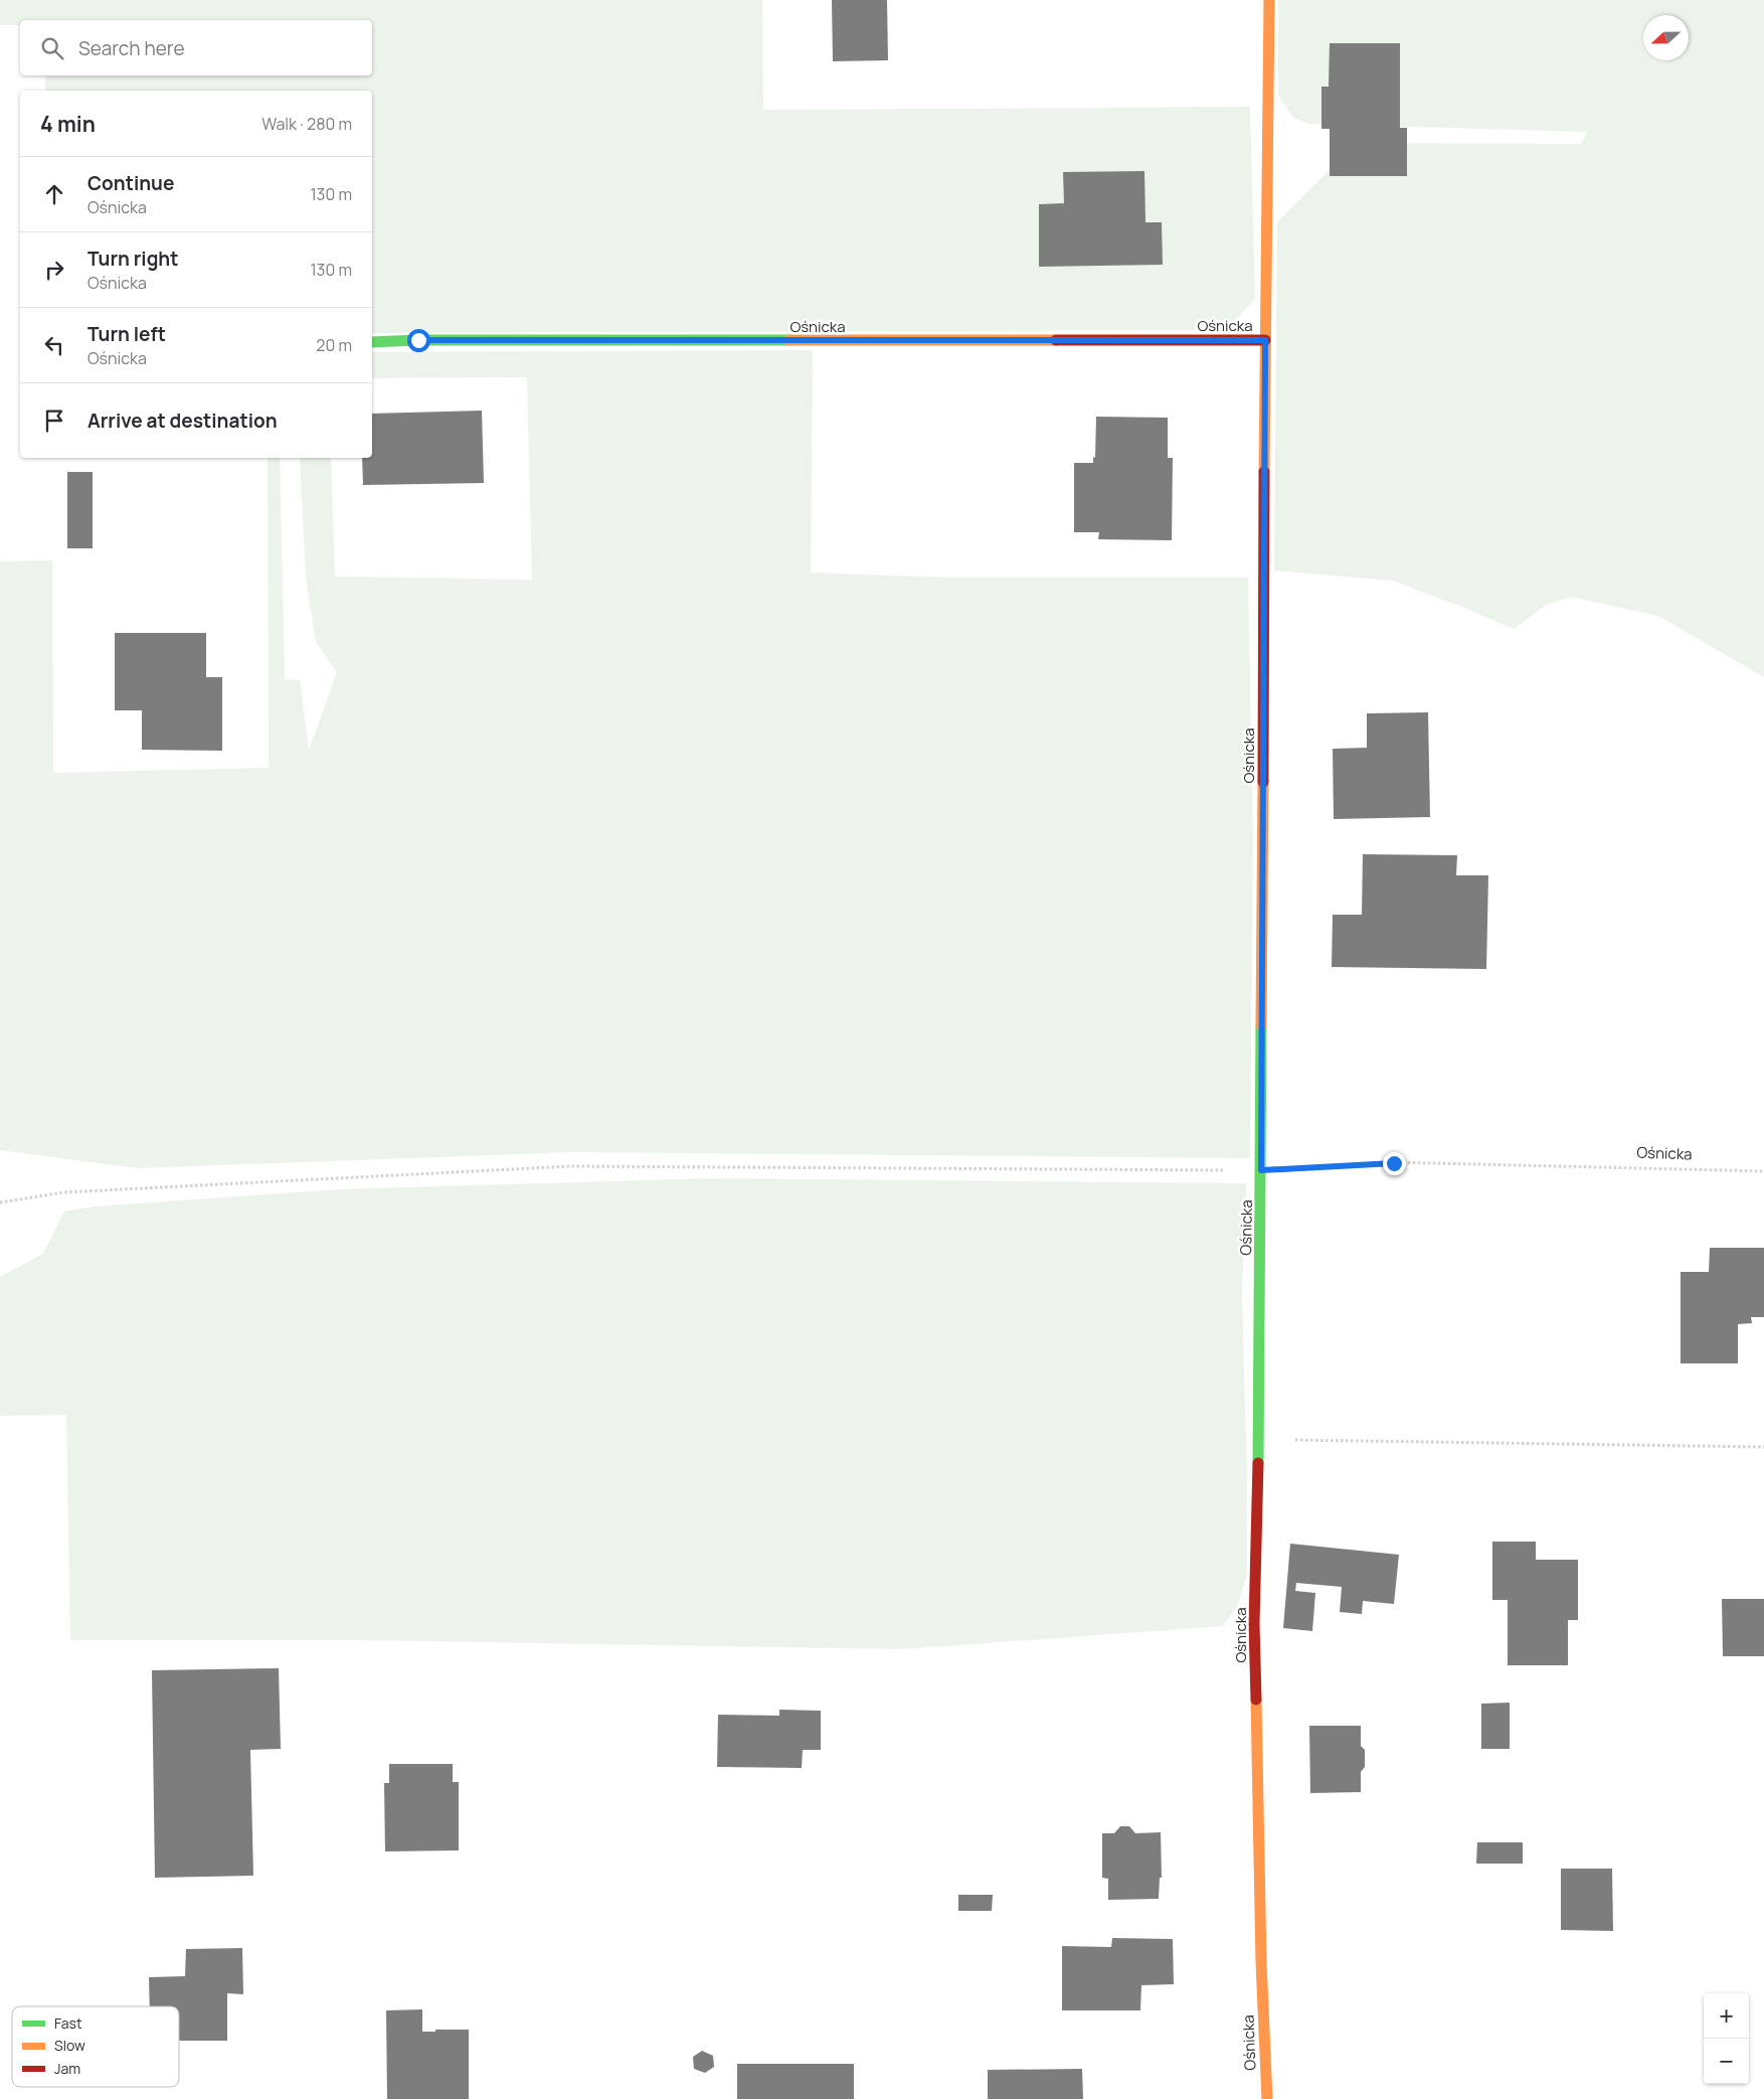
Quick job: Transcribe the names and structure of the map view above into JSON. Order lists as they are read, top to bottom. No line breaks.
{"streets":{"street":["Ośnicka"]},"legend":["Fast","Slow","Jam"],"north":"left","page":{"search":"Search here","heading":["4 min","Walk · 280 m"],"list":[["Continue","Ośnicka","130 m"],["Turn right","Ośnicka","130 m"],["Turn left","Ośnicka","20 m"],"Arrive at destination"],"map_buttons":["+","−"]}}
